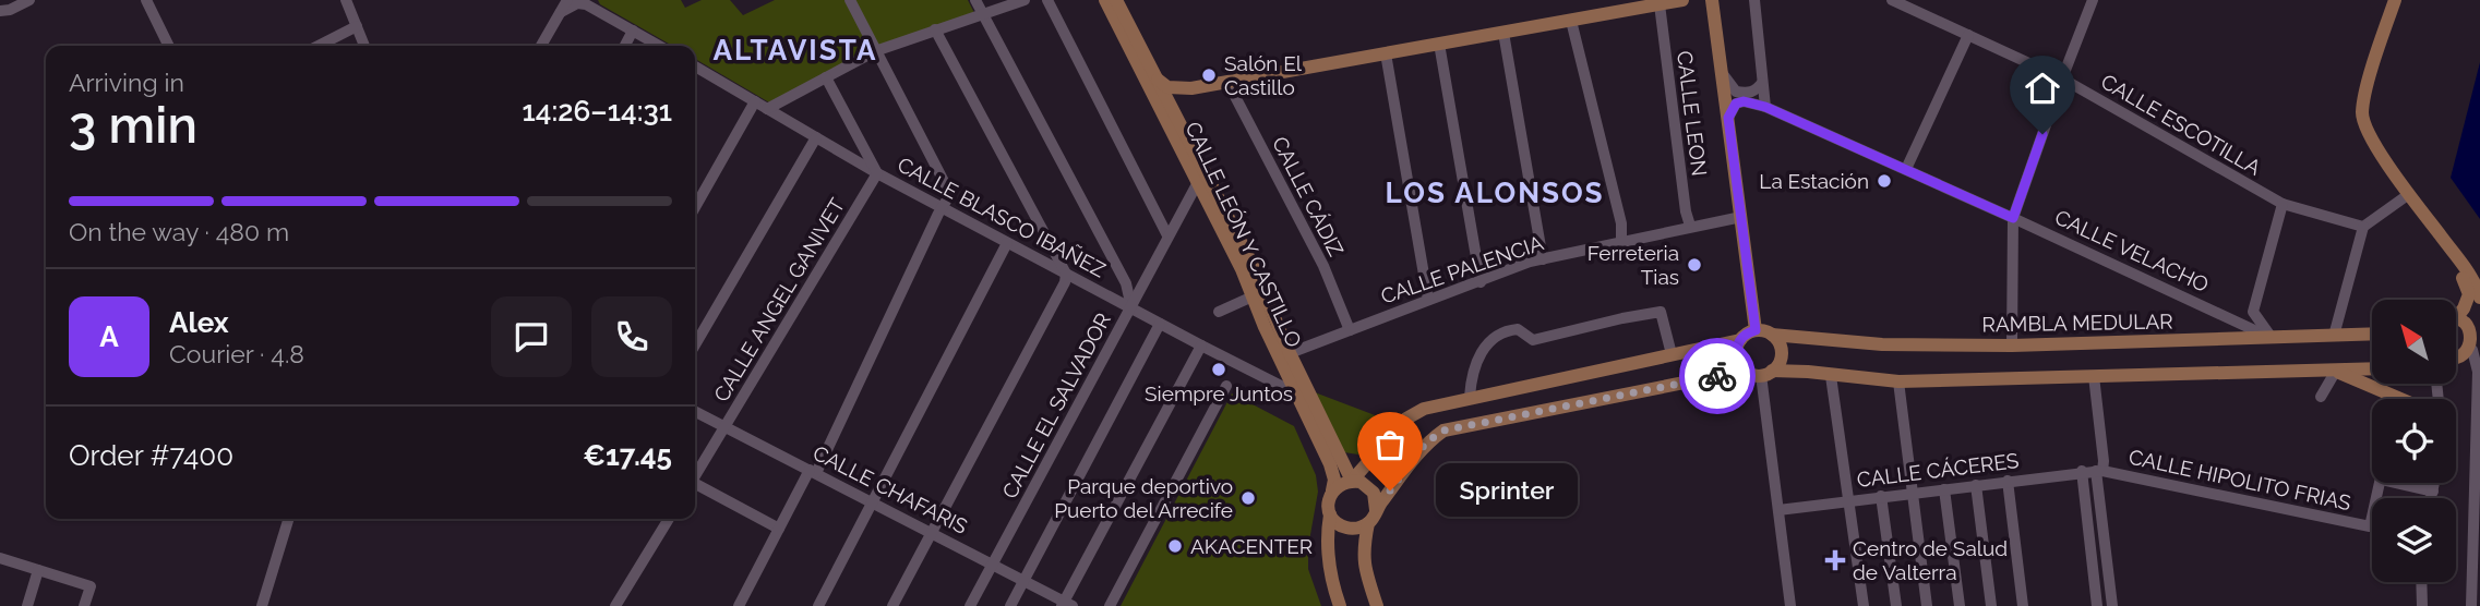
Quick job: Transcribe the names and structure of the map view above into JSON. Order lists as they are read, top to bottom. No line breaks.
{"streets":{"main road":["CALLE LEÓN Y CASTILLO","RAMBLA MEDULAR"],"street":["CALLE LEON","CALLE ESCOTILLA","CALLE CÁDIZ","CALLE BLASCO IBAÑEZ","CALLE VELACHO","CALLE PALENCIA","CALLE ANGEL GANIVET","CALLE EL SALVADOR","CALLE CÁCERES","CALLE HIPOLITO FRIAS","CALLE CHAFARIS"]},"crossings":[["CALLE LEON","CALLE PALENCIA"],["CALLE CÁDIZ","CALLE PALENCIA"],["CALLE BLASCO IBAÑEZ","CALLE LEÓN Y CASTILLO"],["CALLE BLASCO IBAÑEZ","CALLE ANGEL GANIVET"],["CALLE BLASCO IBAÑEZ","CALLE EL SALVADOR"],["CALLE LEÓN Y CASTILLO","CALLE PALENCIA"],["CALLE LEÓN Y CASTILLO","CALLE EL SALVADOR"],["CALLE VELACHO","RAMBLA MEDULAR"],["CALLE ANGEL GANIVET","CALLE CHAFARIS"],["CALLE EL SALVADOR","CALLE CHAFARIS"],["CALLE CÁCERES","CALLE HIPOLITO FRIAS"]],"districts":["ALTAVISTA","LOS ALONSOS"],"places":{"other":["Salón El Castillo","La Estación","Ferreteria Tias","Siempre Juntos","Sprinter","Parque deportivo Puerto del Arrecife","AKACENTER"],"health":["Centro de Salud de Valterra"]},"north":"top left","page":{"heading":["3 min","Arriving in","14:26–14:31"],"panel":["Alex","Courier · 4.8","Order #7400","€17.45"],"bar":"On the way · 480 m","round":"A","bubble":"Sprinter"}}
